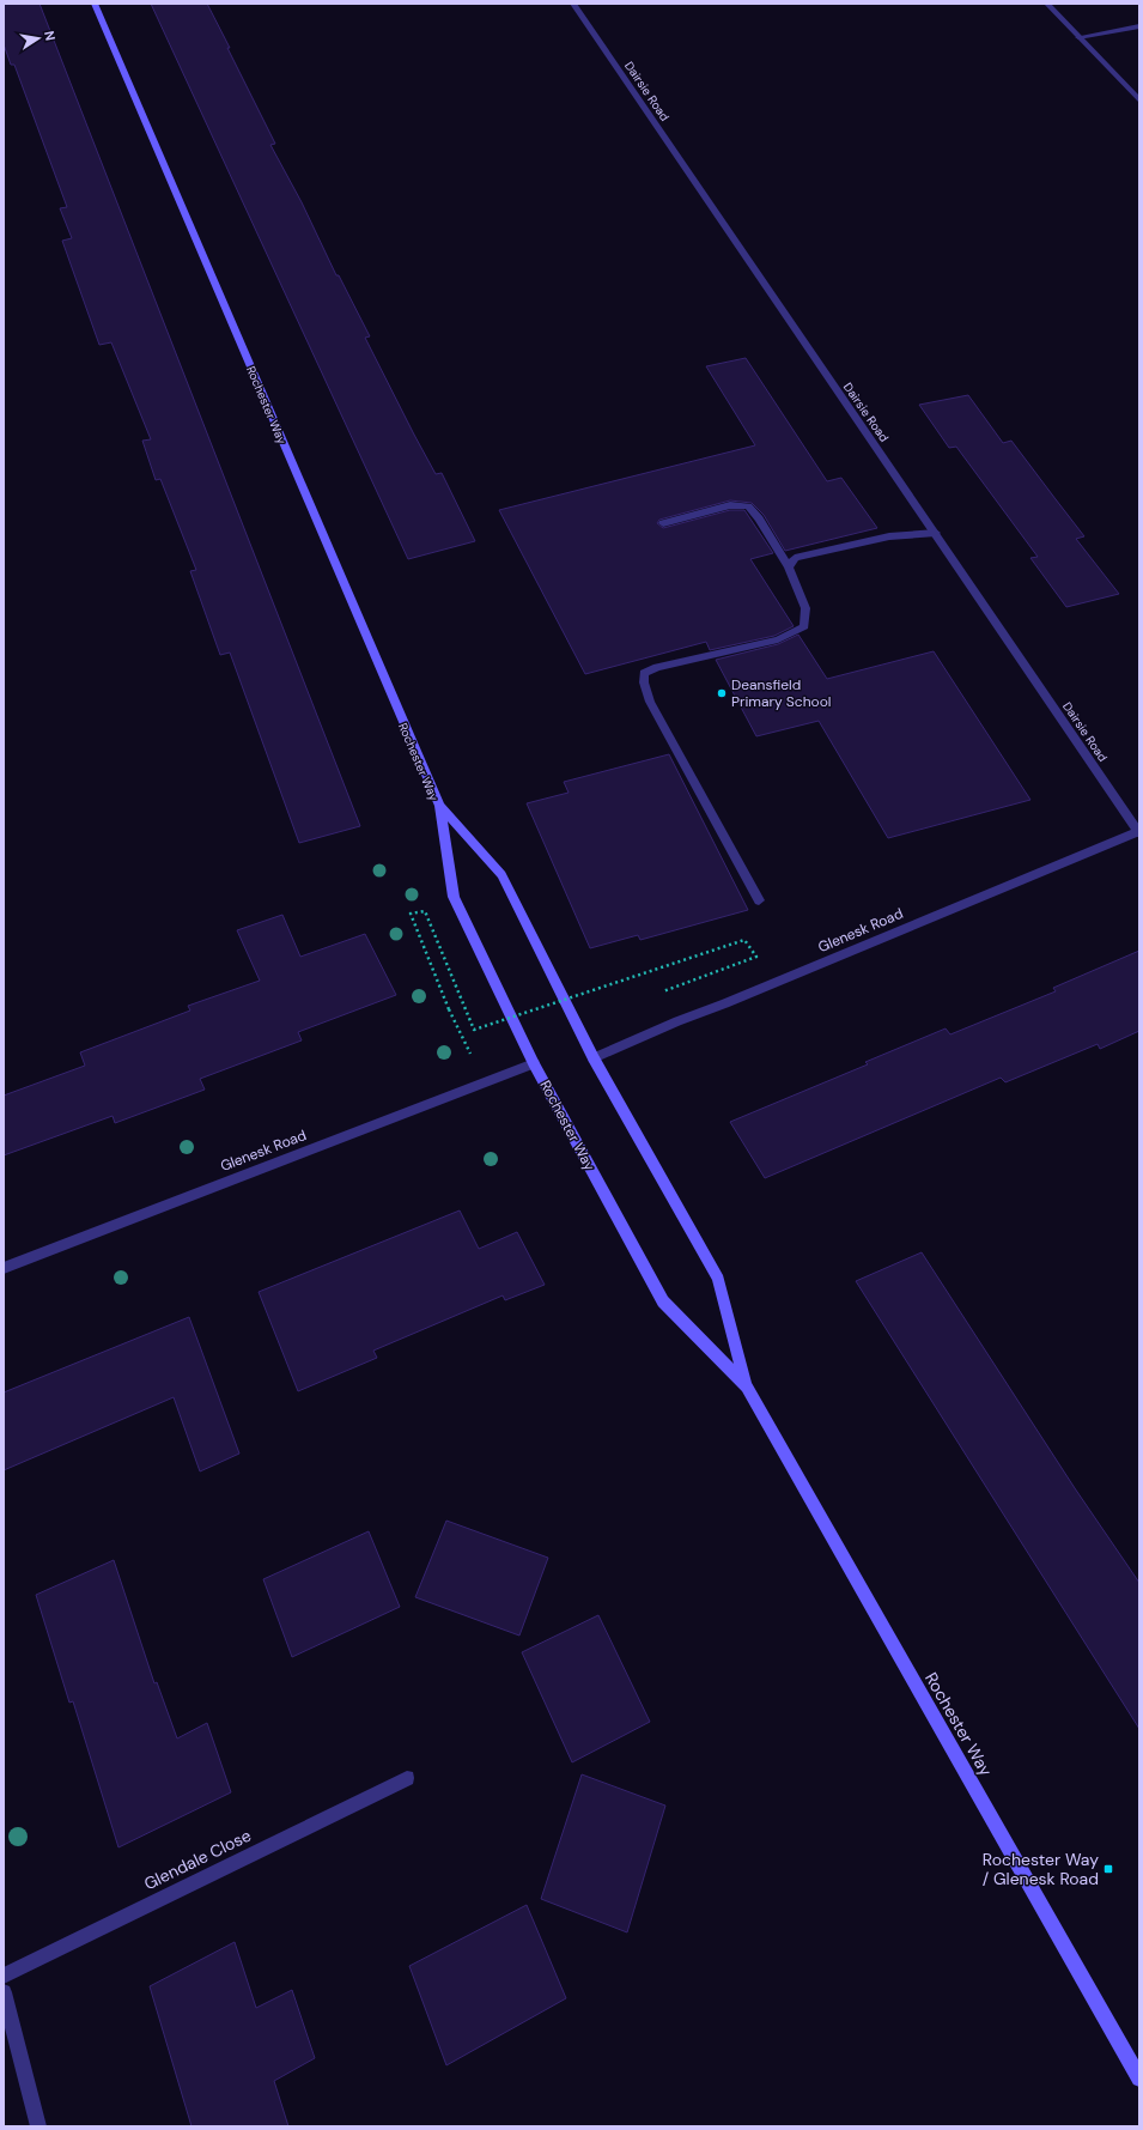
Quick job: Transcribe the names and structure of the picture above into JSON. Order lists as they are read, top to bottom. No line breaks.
{"streets":{"street":["Dairsie Road","Rochester Way","Glenesk Road","Glendale Close"]},"crossings":[["Dairsie Road","Glenesk Road"],["Rochester Way","Glenesk Road"]],"places":{"other":["Deansfield Primary School"],"transit":["Rochester Way / Glenesk Road"]},"north":"right"}
